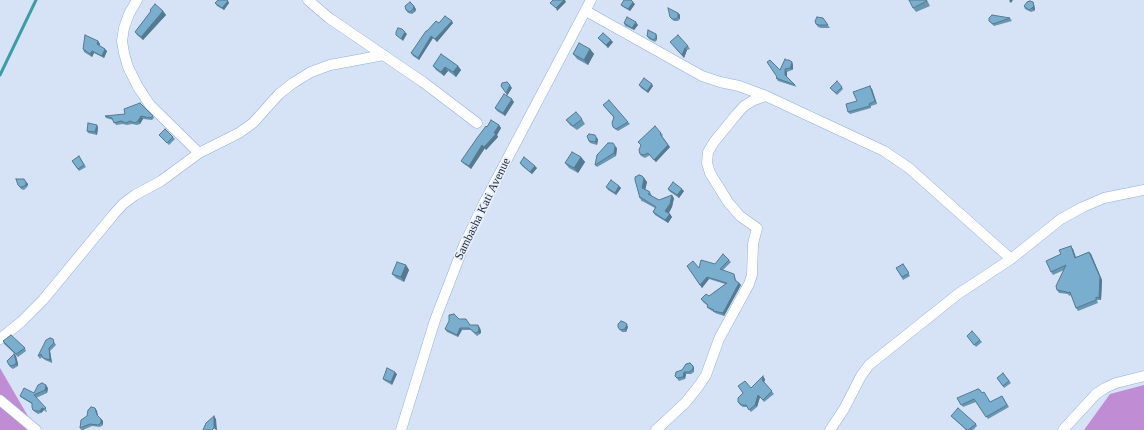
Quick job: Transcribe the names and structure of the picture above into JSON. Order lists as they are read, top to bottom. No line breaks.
{"streets":{"street":["Sambasha Kati Avenue"]}}
